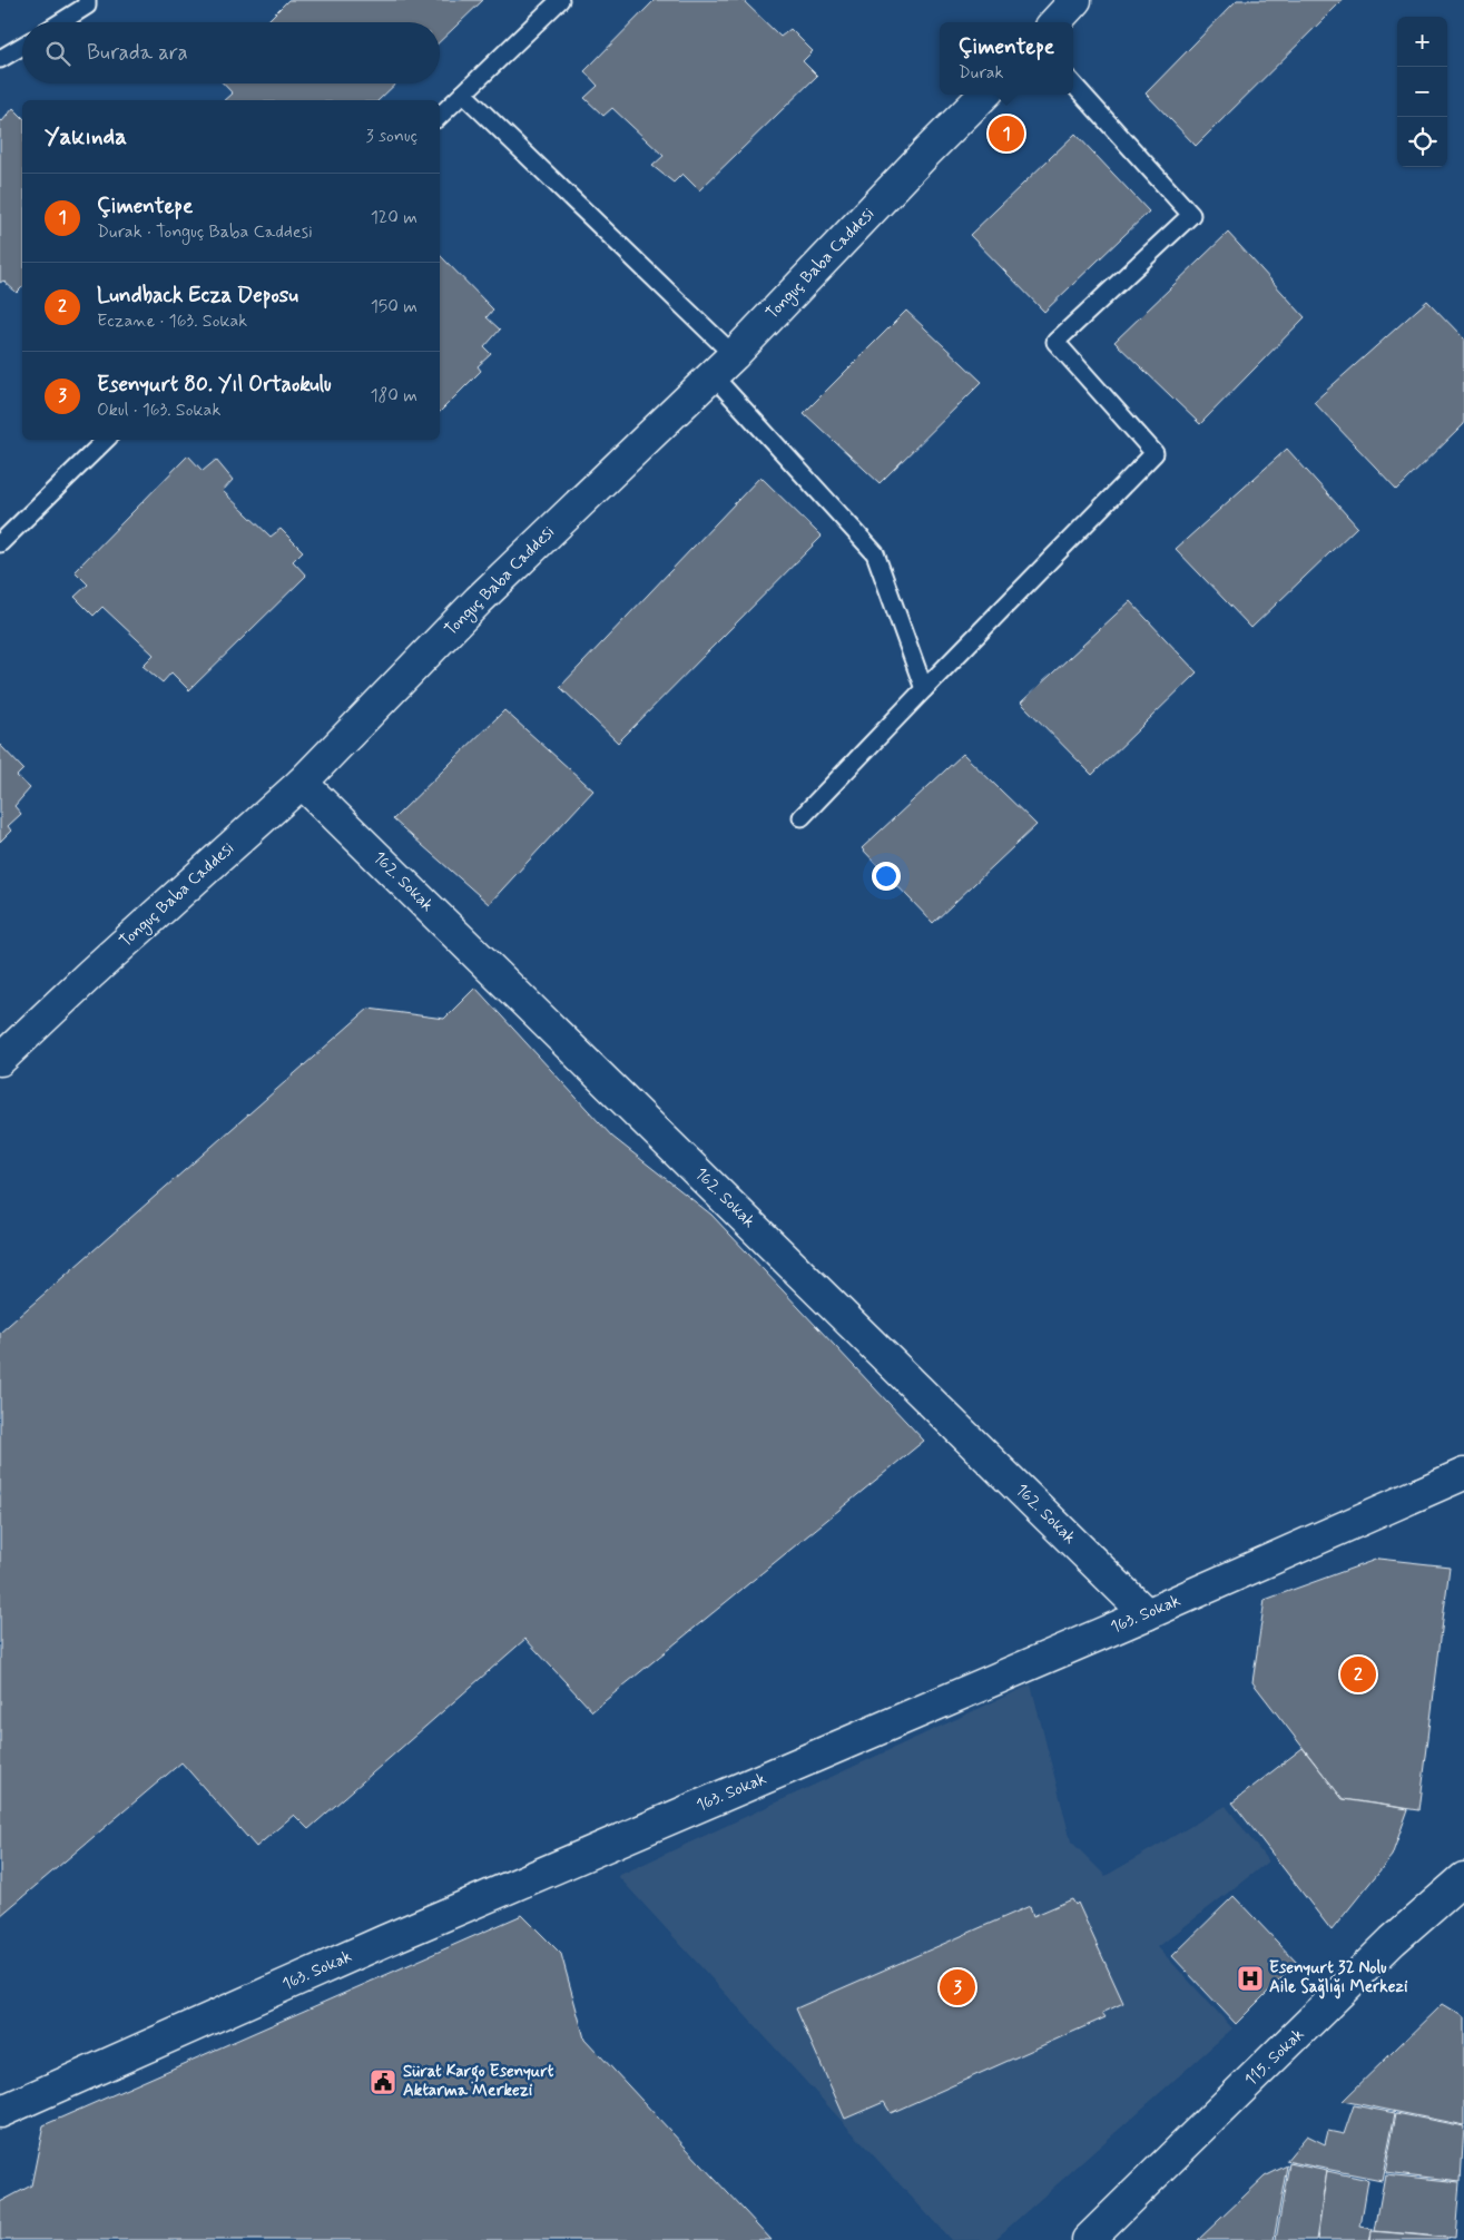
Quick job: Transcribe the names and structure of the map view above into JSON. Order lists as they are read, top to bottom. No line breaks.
{"streets":{"street":["Tonguç Baba Caddesi","162. Sokak","163. Sokak","115. Sokak"]},"crossings":[["Tonguç Baba Caddesi","162. Sokak"],["162. Sokak","163. Sokak"]],"places":{"hospital":["Esenyurt 32 Nolu Aile Sağlığı Merkezi"],"public building":["Sürat Kargo Esenyurt Aktarma Merkezi"]},"page":{"map_buttons":["+","−"],"popup":["Çimentepe","Durak"],"search":"Burada ara","heading":["Yakında","3 sonuç"],"pins":["1","2","3"],"list":[{"mark":"1","name":"Çimentepe","note":"Durak · Tonguç Baba Caddesi","value":"120 m"},{"mark":"2","name":"Lundback Ecza Deposu","note":"Eczane · 163. Sokak","value":"150 m"},{"mark":"3","name":"Esenyurt 80. Yıl Ortaokulu","note":"Okul · 163. Sokak","value":"180 m"}]}}
